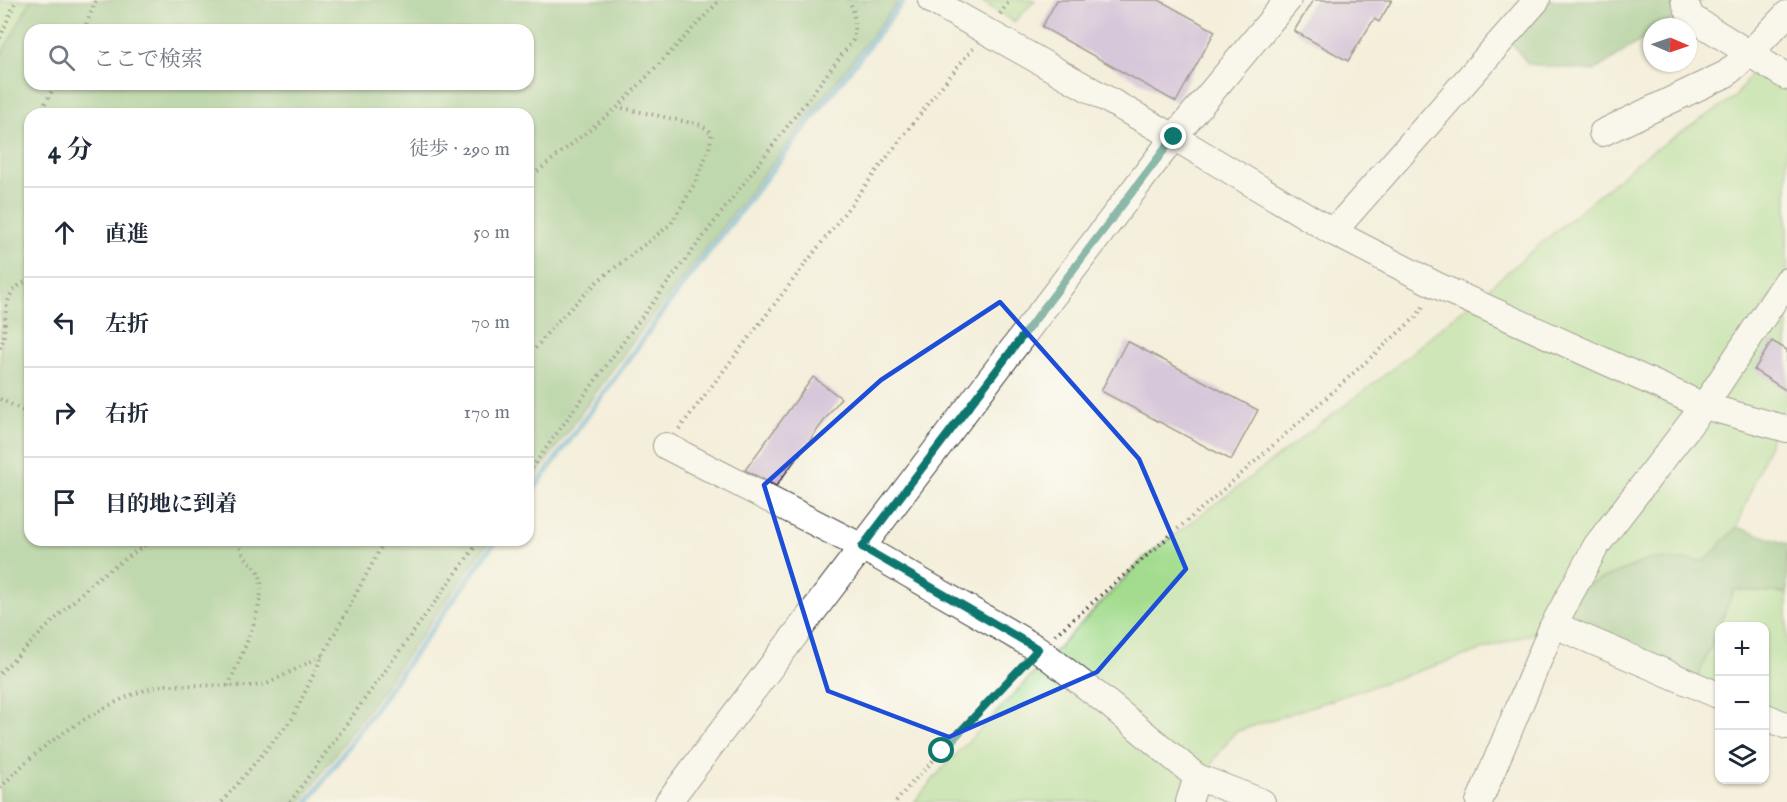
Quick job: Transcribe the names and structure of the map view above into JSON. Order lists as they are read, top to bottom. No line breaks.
{"north":"right","page":{"search":"ここで検索","heading":["4 分","徒歩 · 290 m"],"list":[["直進","50 m"],["左折","70 m"],["右折","170 m"],"目的地に到着"],"map_buttons":["+","−"]}}
